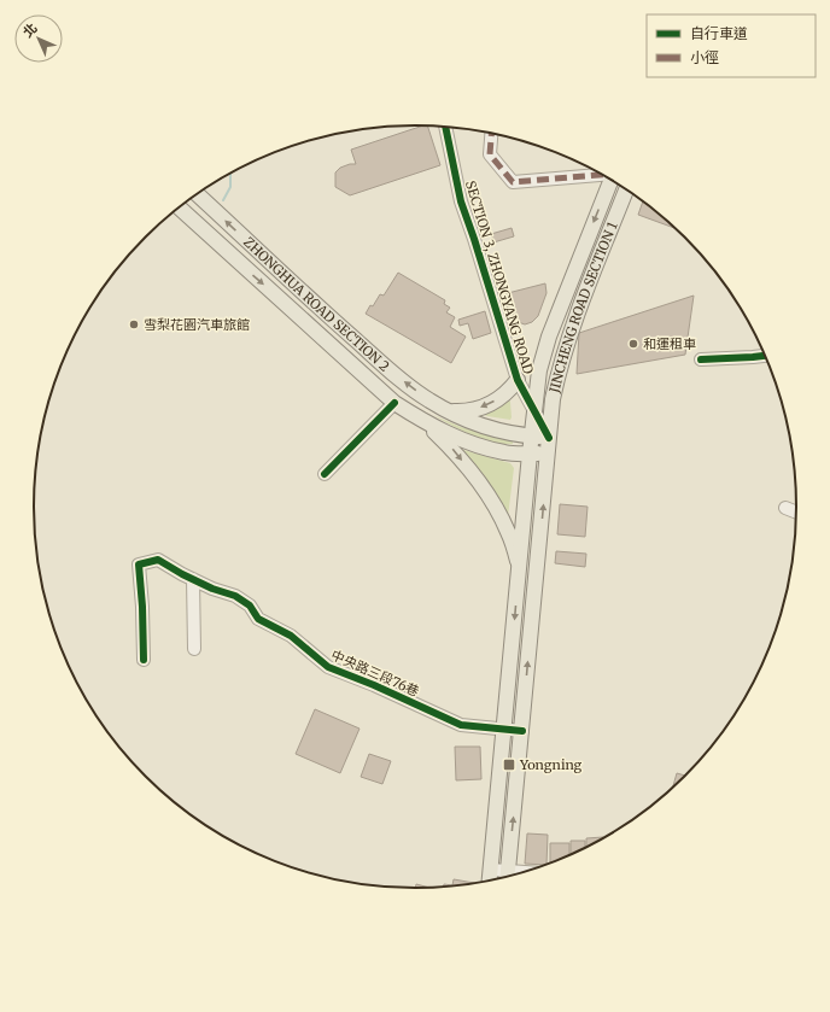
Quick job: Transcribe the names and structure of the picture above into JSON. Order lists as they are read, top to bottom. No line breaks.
{"streets":{"main road":["ZHONGHUA ROAD SECTION 2","JINCHENG ROAD SECTION 1"],"street":["SECTION 3, ZHONGYANG ROAD","中央路三段76巷"]},"crossings":[["SECTION 3, ZHONGYANG ROAD","ZHONGHUA ROAD SECTION 2"],["SECTION 3, ZHONGYANG ROAD","JINCHENG ROAD SECTION 1"],["ZHONGHUA ROAD SECTION 2","JINCHENG ROAD SECTION 1"]],"places":{"other":["雪梨花園汽車旅館","和運租車"],"transit":["Yongning"]},"legend":["自行車道","小徑"],"north":"top left"}
